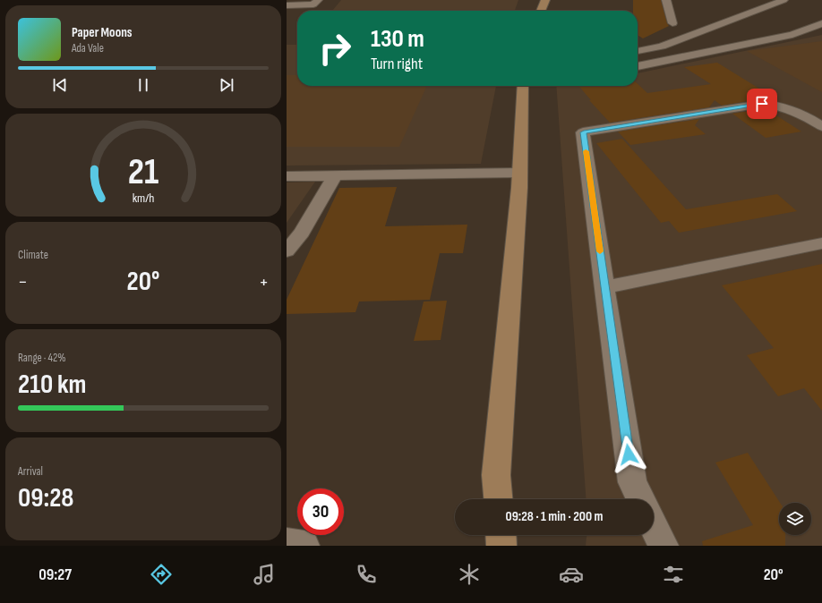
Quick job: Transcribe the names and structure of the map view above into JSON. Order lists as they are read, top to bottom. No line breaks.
{"page":{"turn":["130 m","Turn right"],"song":["Paper Moons","Ada Vale"],"tile":["Climate",["Range · 42%","210 km"],["Arrival","09:28"]],"heat":["−","20°","+"],"limit":"30","trip":"09:28 · 1 min · 200 m","tabs":["09:27","20°"],"gauge":["21","km/h"]}}
